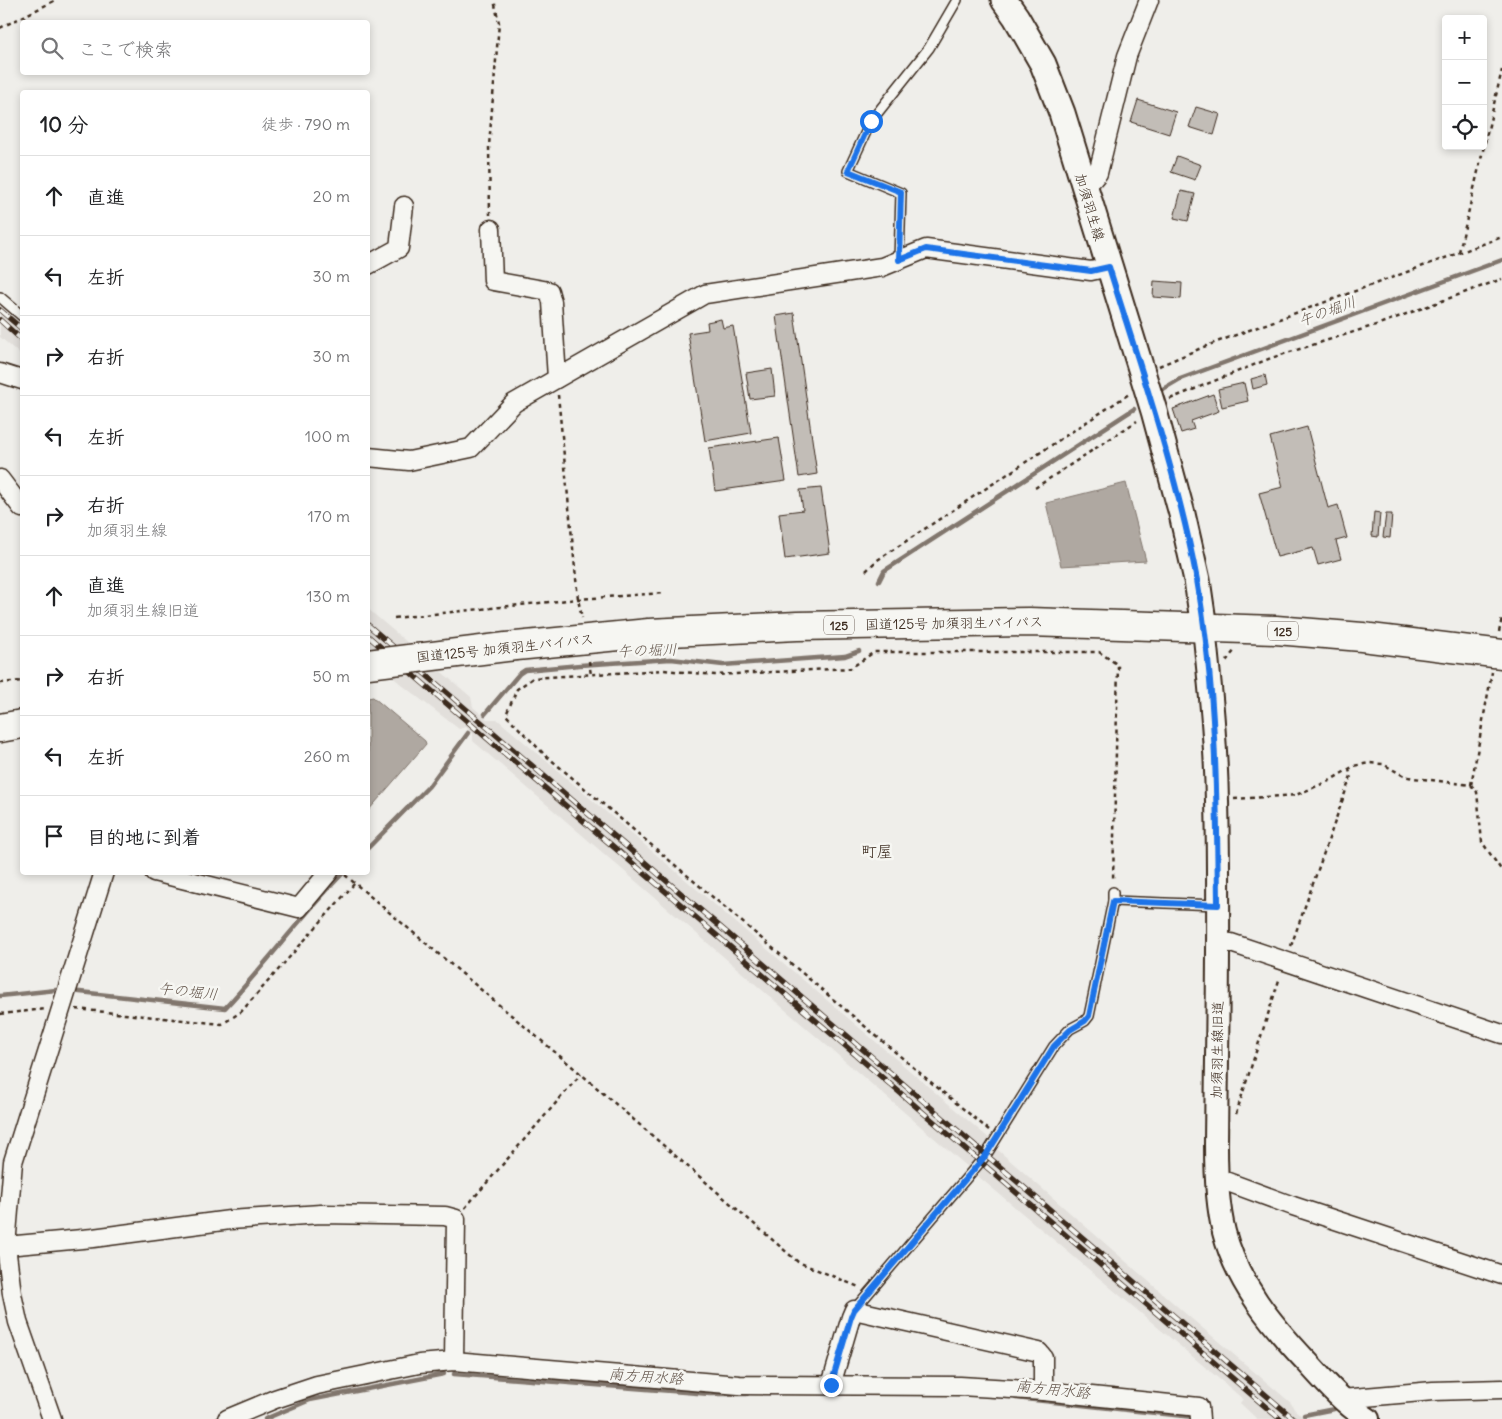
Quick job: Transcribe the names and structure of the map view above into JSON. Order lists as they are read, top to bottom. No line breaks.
{"streets":{"highway":["国道125号 加須羽生バイパス","125"],"main road":["加須羽生線"],"street":["加須羽生線旧道"]},"crossings":[["加須羽生線","国道125号 加須羽生バイパス"],["加須羽生線","加須羽生線旧道"],["国道125号 加須羽生バイパス","加須羽生線旧道"]],"districts":["町屋"],"water":["午の堀川","南方用水路"],"page":{"map_buttons":["+","−"],"search":"ここで検索","heading":["10 分","徒歩 · 790 m"],"list":[["直進","20 m"],["左折","30 m"],["右折","30 m"],["左折","100 m"],["右折","加須羽生線","170 m"],["直進","加須羽生線旧道","130 m"],["右折","50 m"],["左折","260 m"],"目的地に到着"]}}
